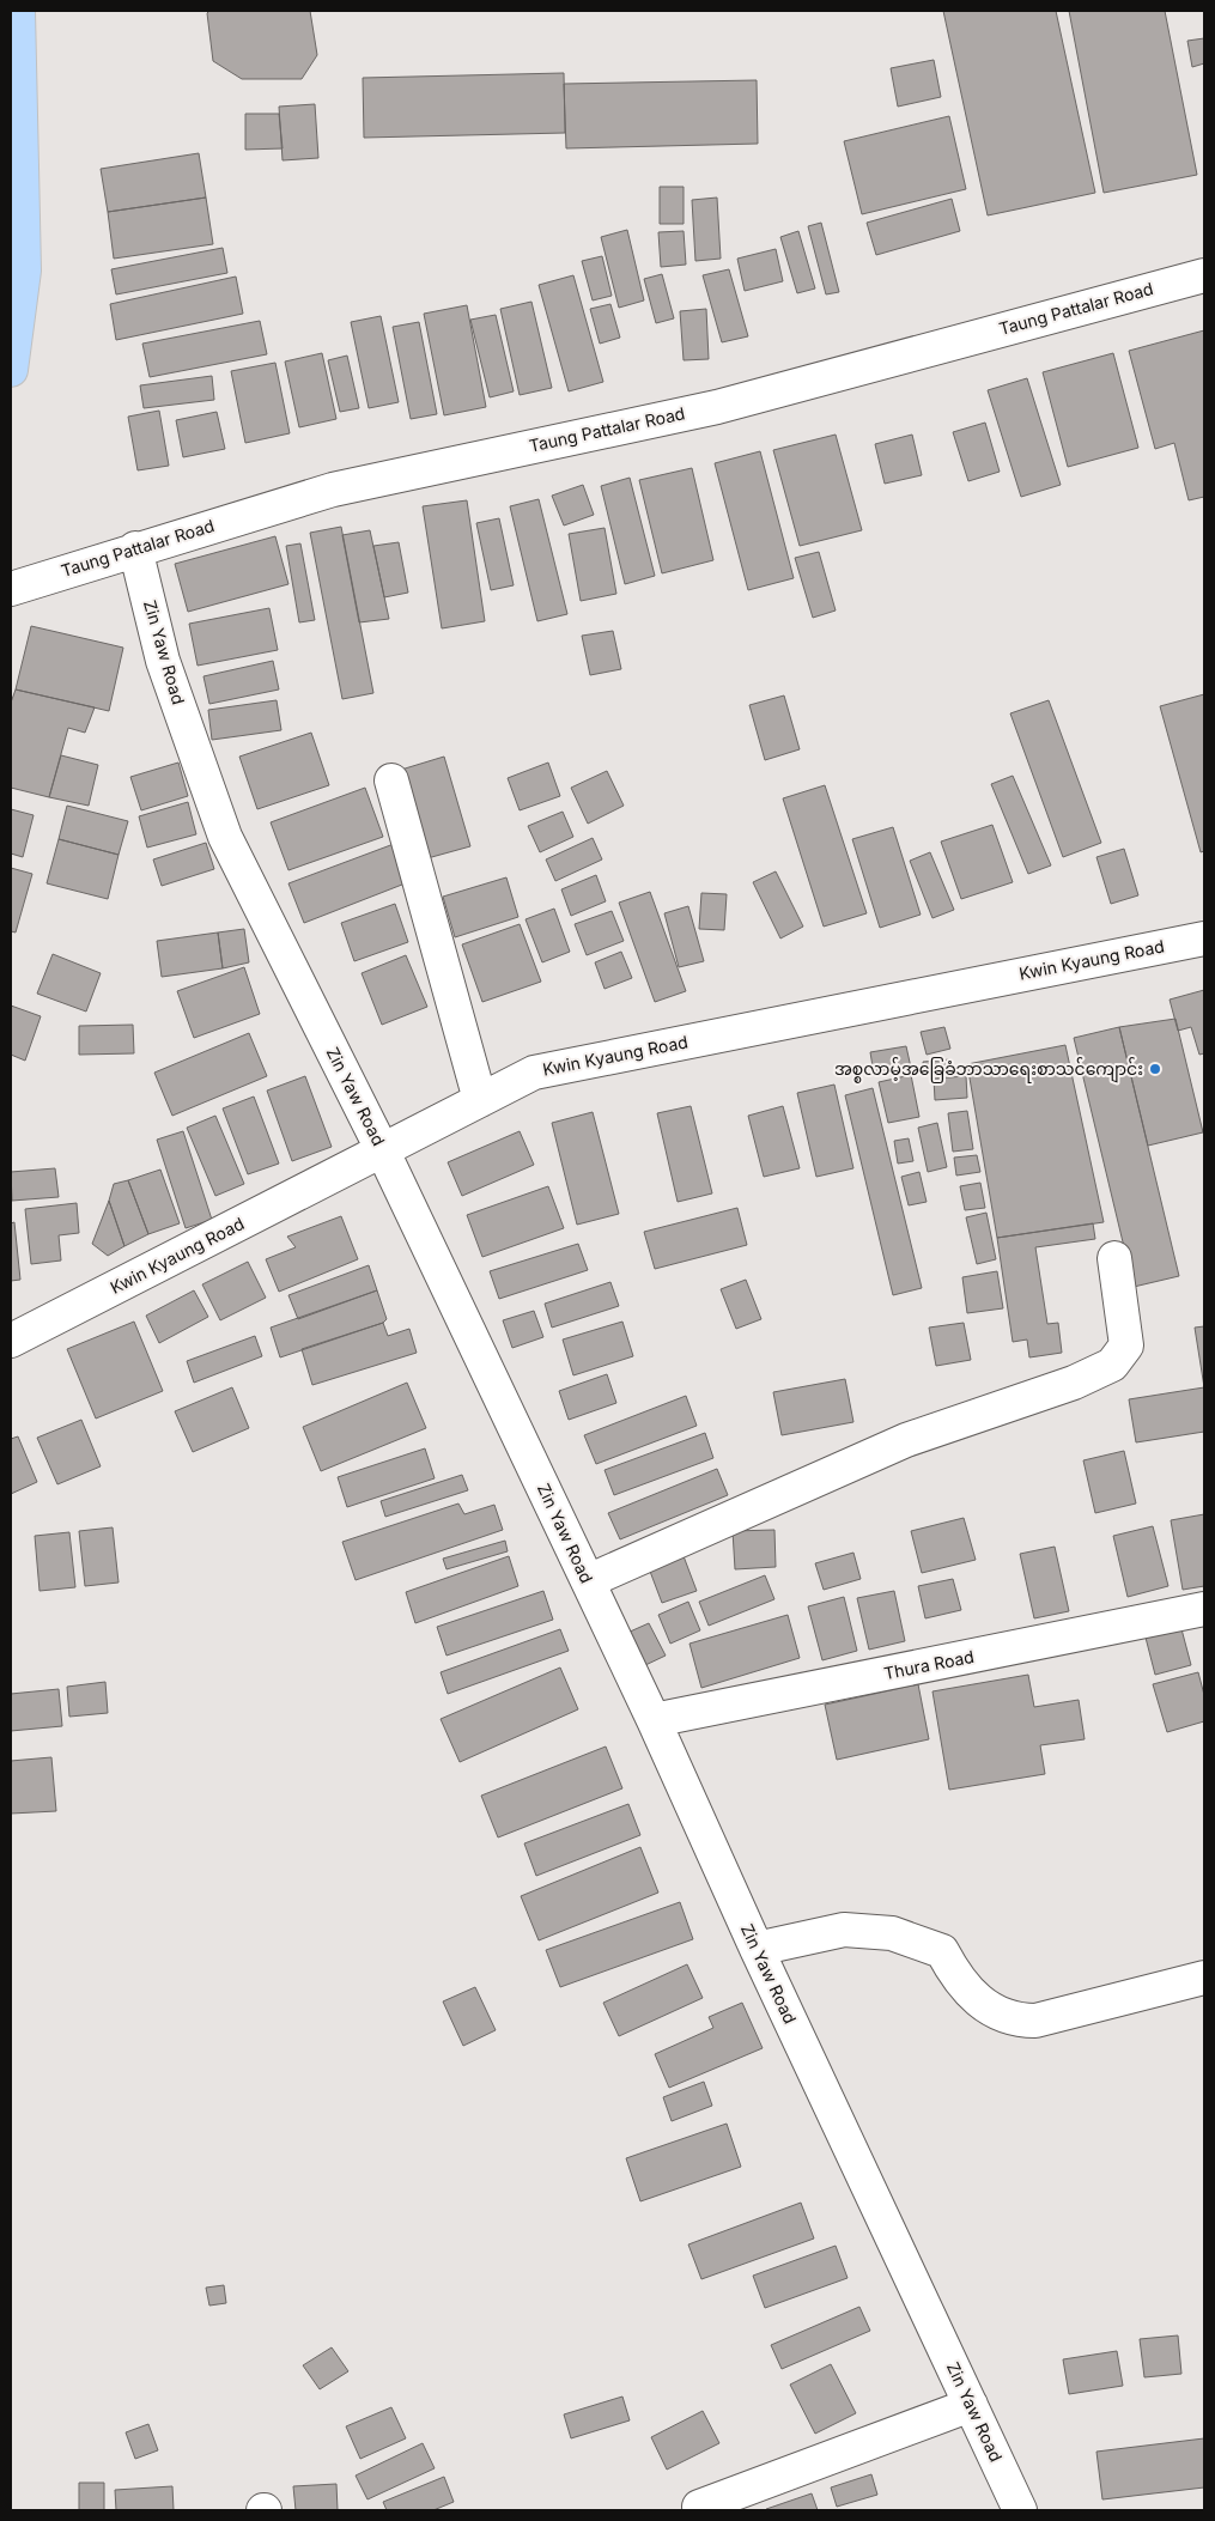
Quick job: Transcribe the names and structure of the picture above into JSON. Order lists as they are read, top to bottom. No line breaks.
{"streets":{"street":["Taung Pattalar Road","Zin Yaw Road","Kwin Kyaung Road","Thura Road"]},"crossings":[["Taung Pattalar Road","Zin Yaw Road"],["Zin Yaw Road","Kwin Kyaung Road"],["Zin Yaw Road","Thura Road"]],"places":["အစ္စလာမ့်အခြေခံဘာသာရေးစာသင်ကျောင်း"]}
